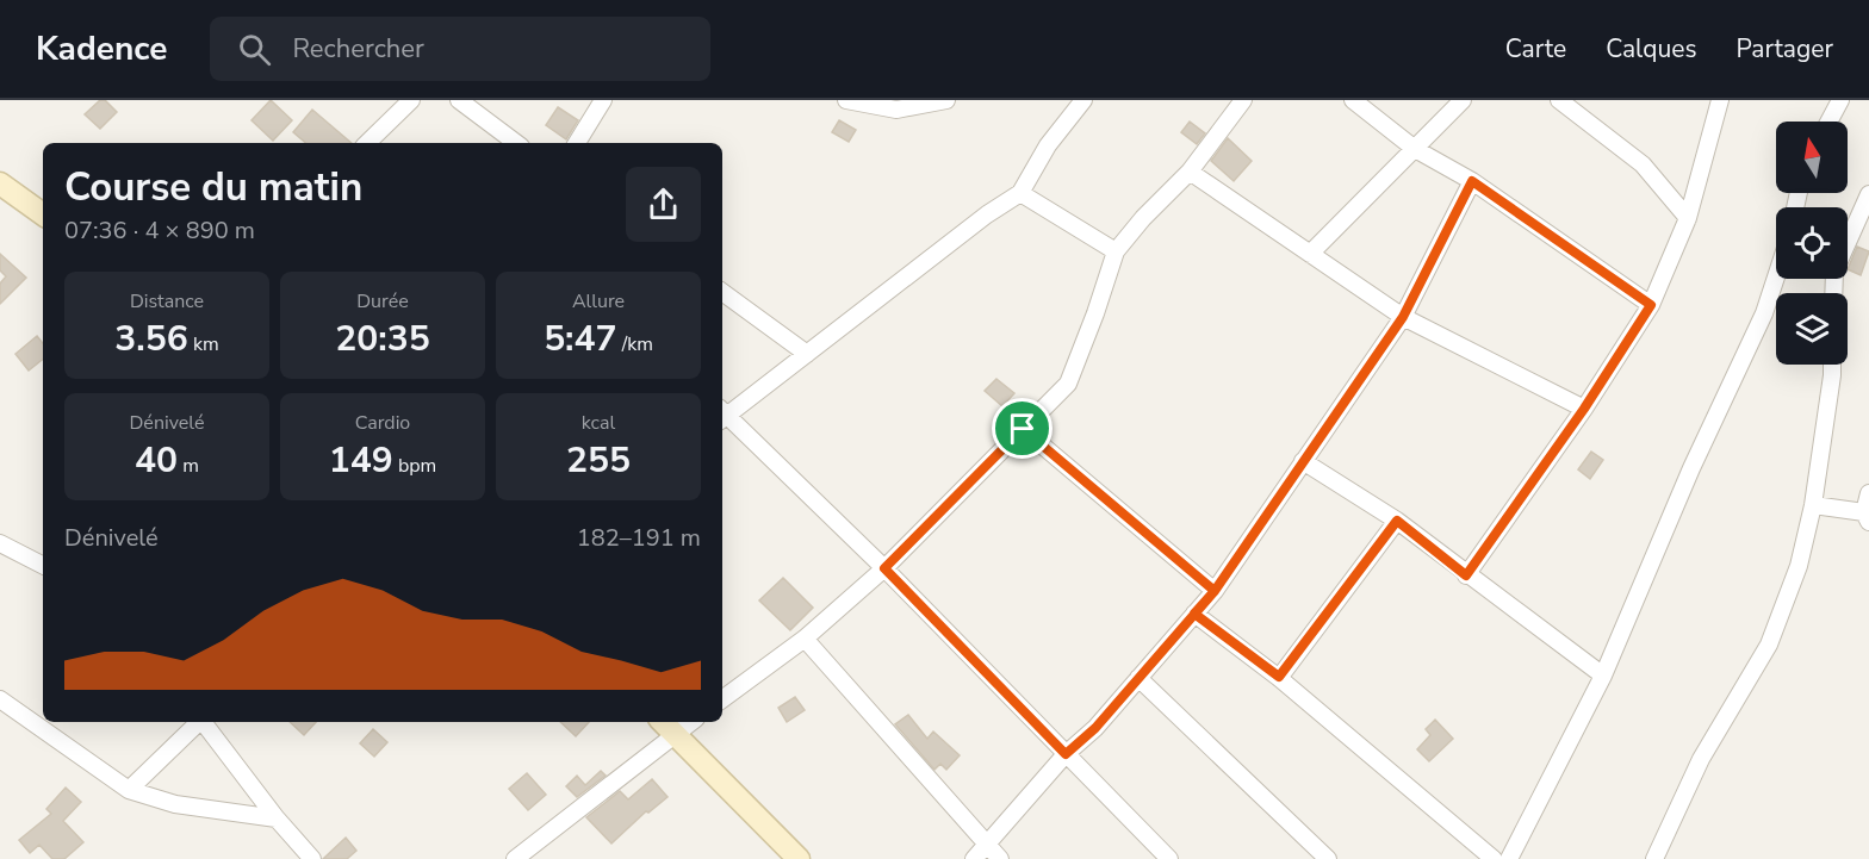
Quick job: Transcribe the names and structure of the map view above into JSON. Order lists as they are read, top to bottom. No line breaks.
{"north":"top","page":{"header":"Kadence","search":"Rechercher","nav":["Carte","Calques","Partager"],"heading":["Course du matin","07:36 · 4 × 890 m"],"stats":[["Distance","3.56 km"],["Durée","20:35"],["Allure","5:47 /km"],["Dénivelé","40 m"],["Cardio","149 bpm"],["kcal","255"]],"chart":["Dénivelé","182–191 m"]}}
